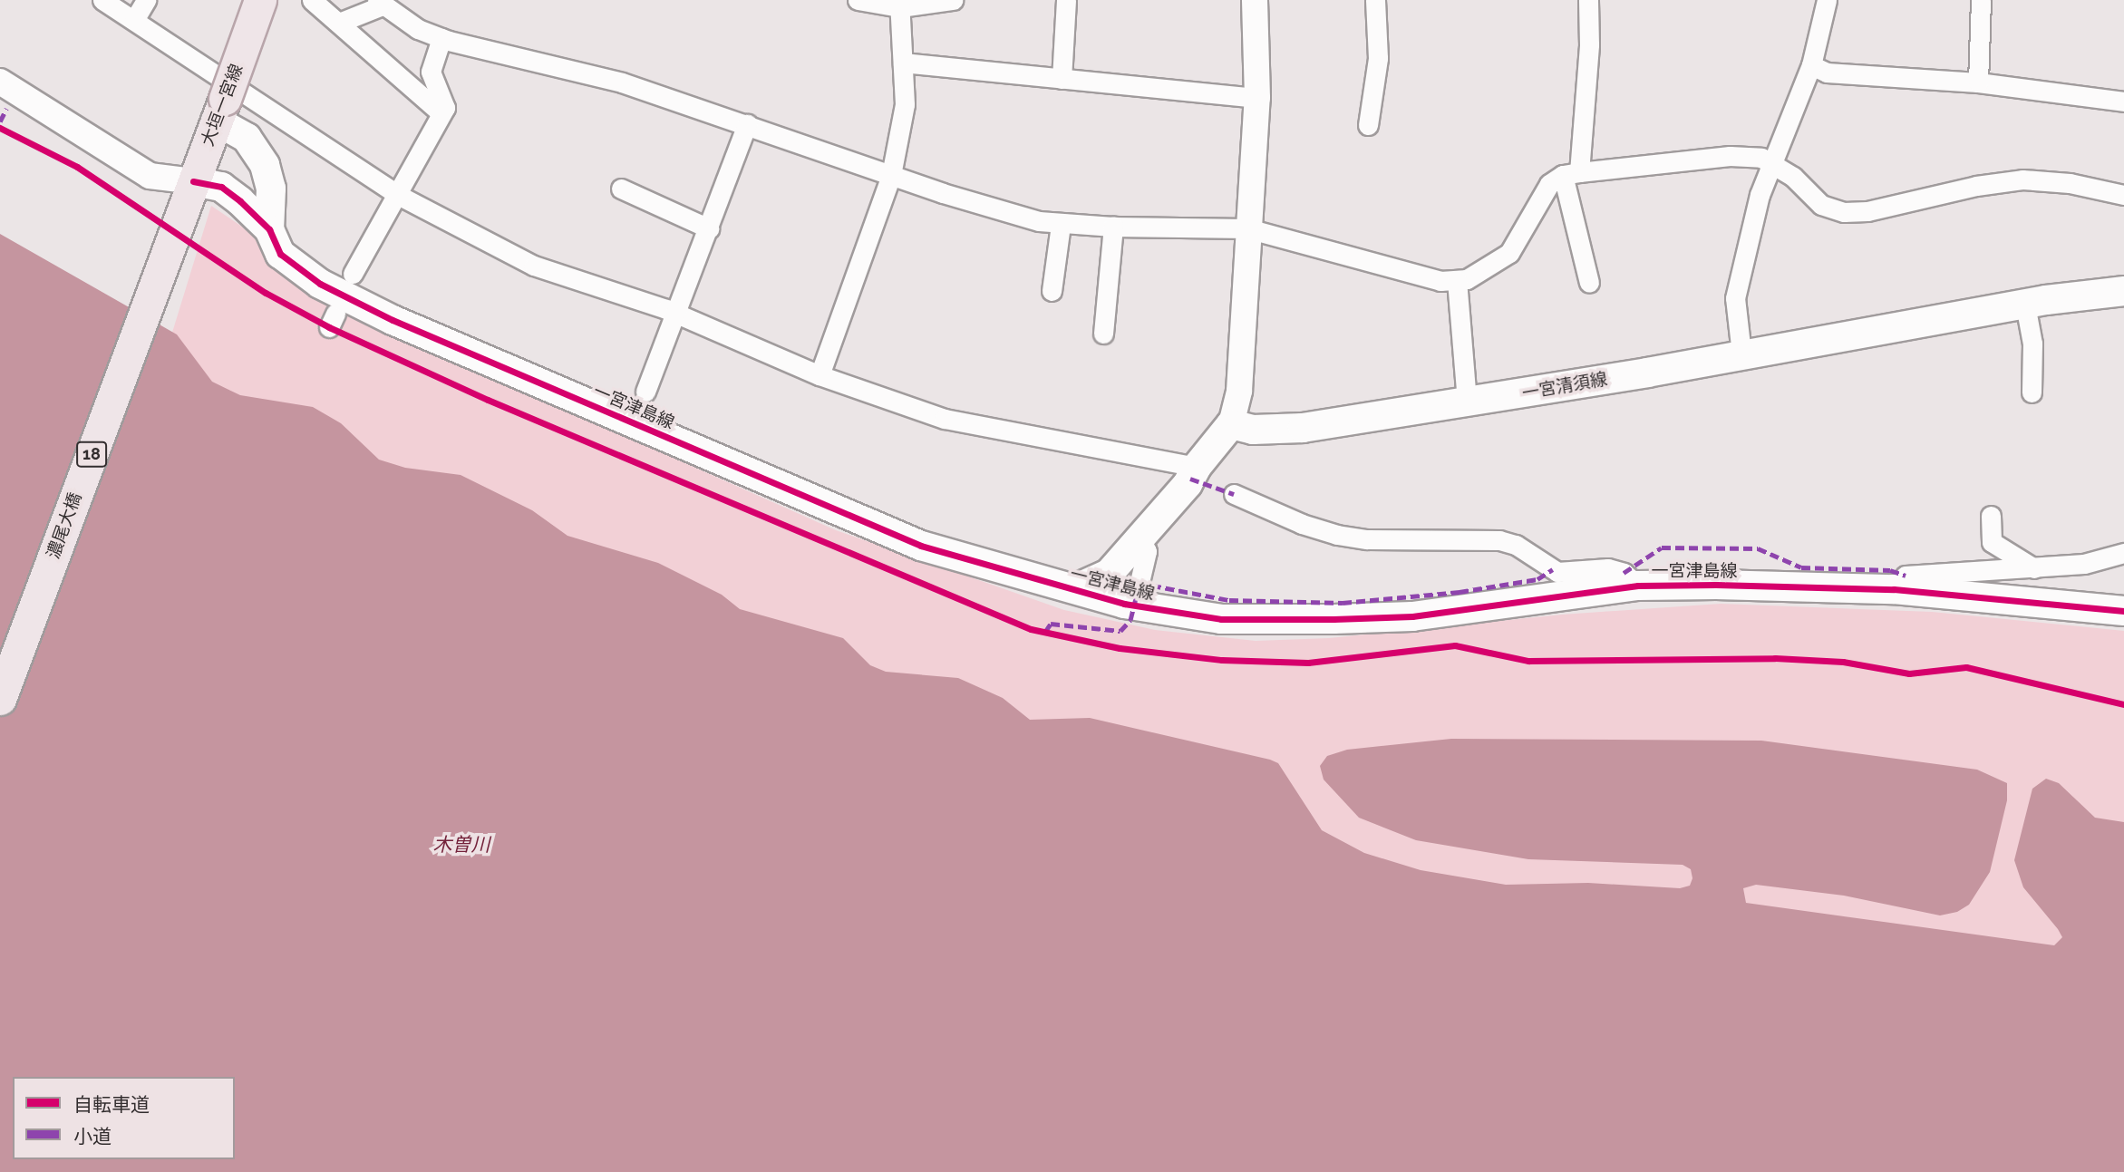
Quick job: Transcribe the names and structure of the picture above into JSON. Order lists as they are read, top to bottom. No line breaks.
{"streets":{"main road":["大垣一宮線","一宮清須線","一宮津島線","18","濃尾大橋"]},"crossings":[["大垣一宮線","一宮津島線"],["大垣一宮線","濃尾大橋"],["一宮津島線","濃尾大橋"]],"water":["木曽川"],"legend":["自転車道","小道"]}
